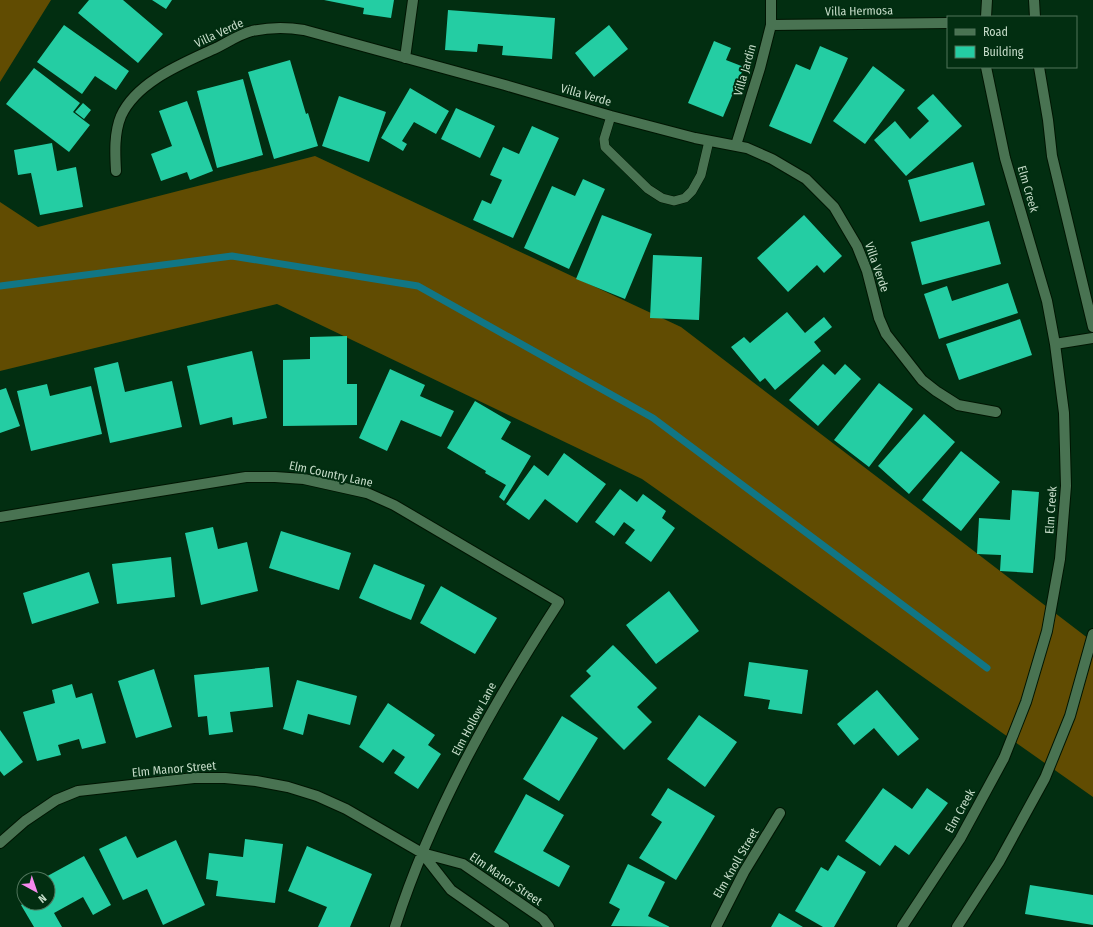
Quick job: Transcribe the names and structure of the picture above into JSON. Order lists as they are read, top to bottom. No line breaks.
{"streets":{"street":["Villa Hermosa","Villa Verde","Villa Jardin","Elm Creek","Elm Country Lane","Elm Hollow Lane","Elm Manor Street","Elm Knoll Street"]},"crossings":[["Villa Hermosa","Villa Jardin"],["Villa Verde","Villa Jardin"],["Elm Country Lane","Elm Hollow Lane"],["Elm Hollow Lane","Elm Manor Street"]],"legend":["Road","Building"],"north":"bottom right"}
